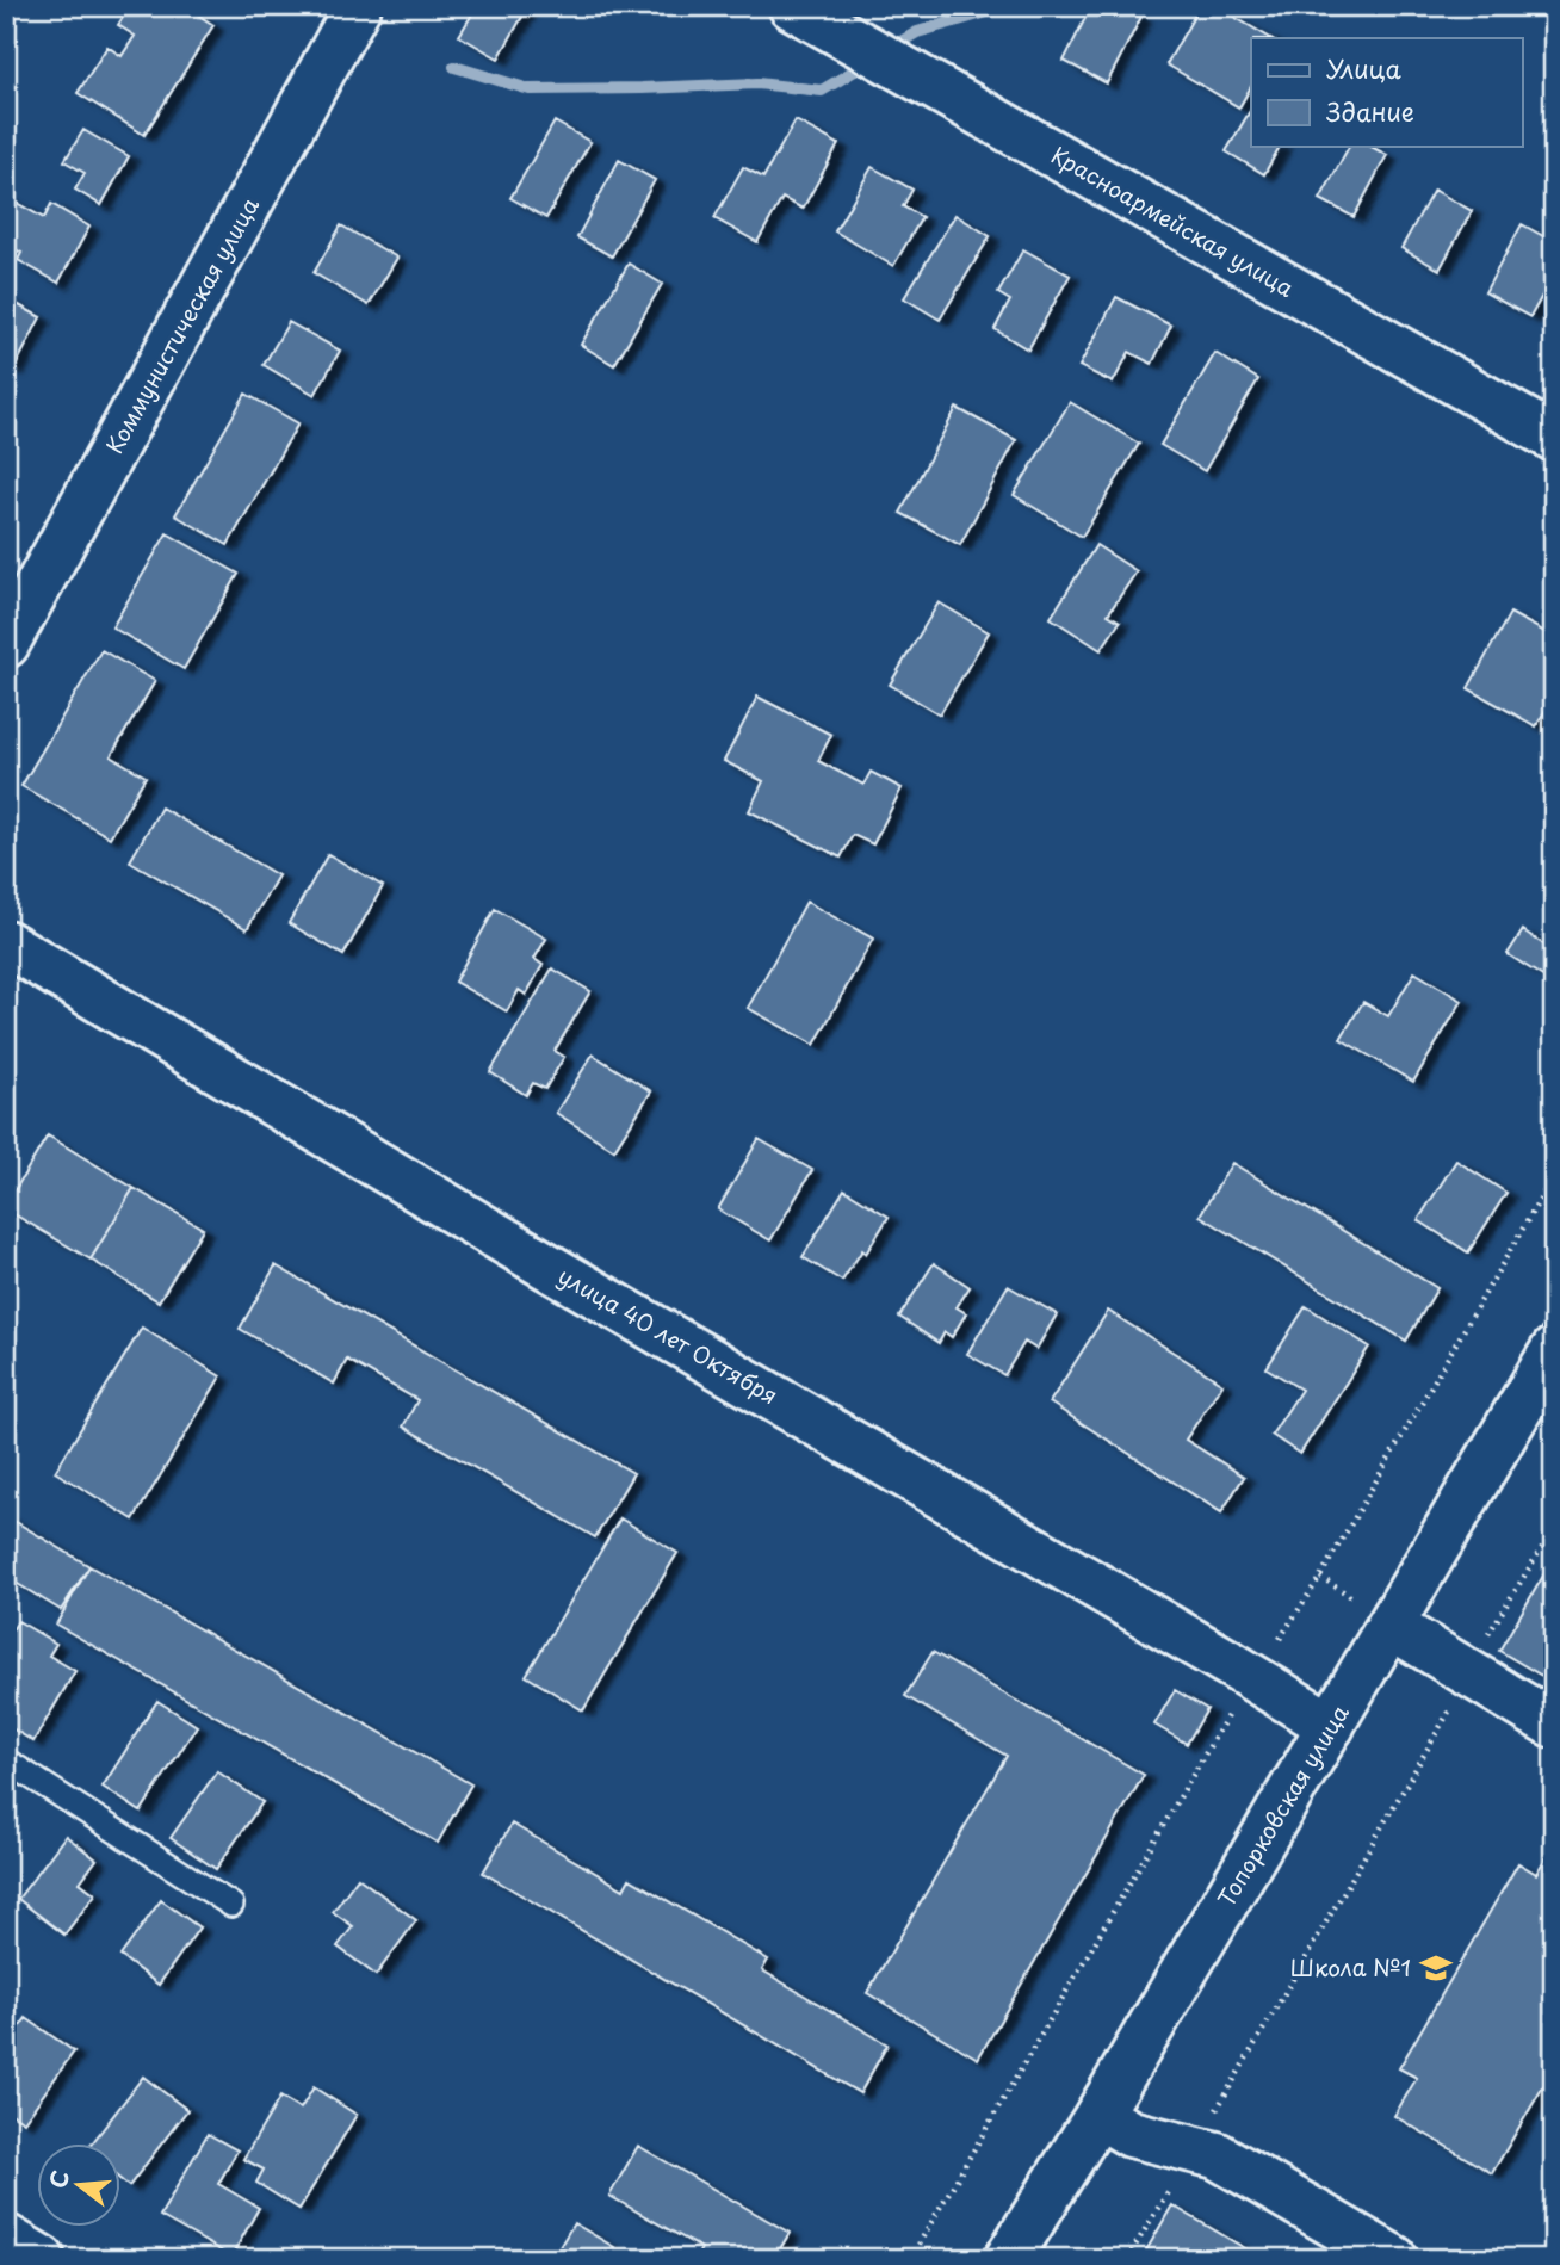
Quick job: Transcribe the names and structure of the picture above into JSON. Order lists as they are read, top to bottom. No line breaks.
{"streets":{"street":["Красноармейская улица","Коммунистическая улица","улица 40 лет Октября","Топорковская улица"]},"crossings":[["улица 40 лет Октября","Топорковская улица"]],"places":{"school or university":["Школа №1"]},"legend":["Улица","Здание"],"north":"left"}
